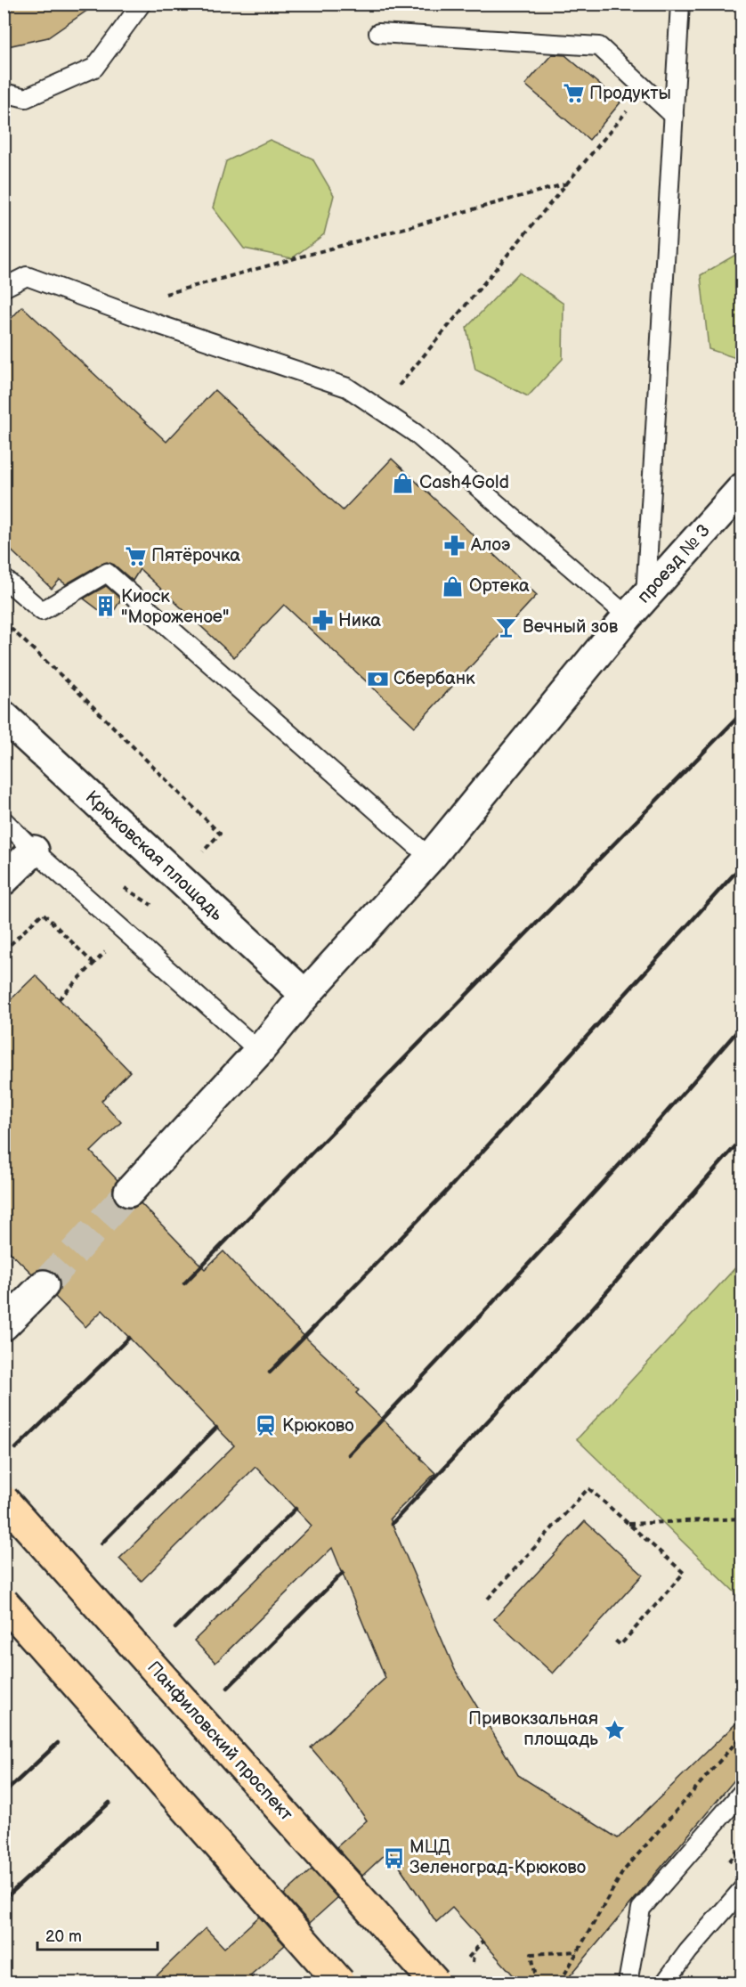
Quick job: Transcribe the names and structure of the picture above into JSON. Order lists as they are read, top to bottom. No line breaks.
{"streets":{"main road":["Панфиловский проспект"],"street":["проезд № 3","Крюковская площадь"]},"crossings":[["проезд № 3","Крюковская площадь"]],"places":{"supermarket":["Продукты","Пятёрочка"],"shop":["Cash4Gold","Ортека"],"pharmacy":["Алоэ","Ника"],"building":["Киоск \"Мороженое\""],"bar":["Вечный зов"],"bank":["Сбербанк"],"station":["Крюково"],"place":["Привокзальная площадь"],"bus stop":["МЦД Зеленоград-Крюково"]},"scale_bar":"20 m"}
